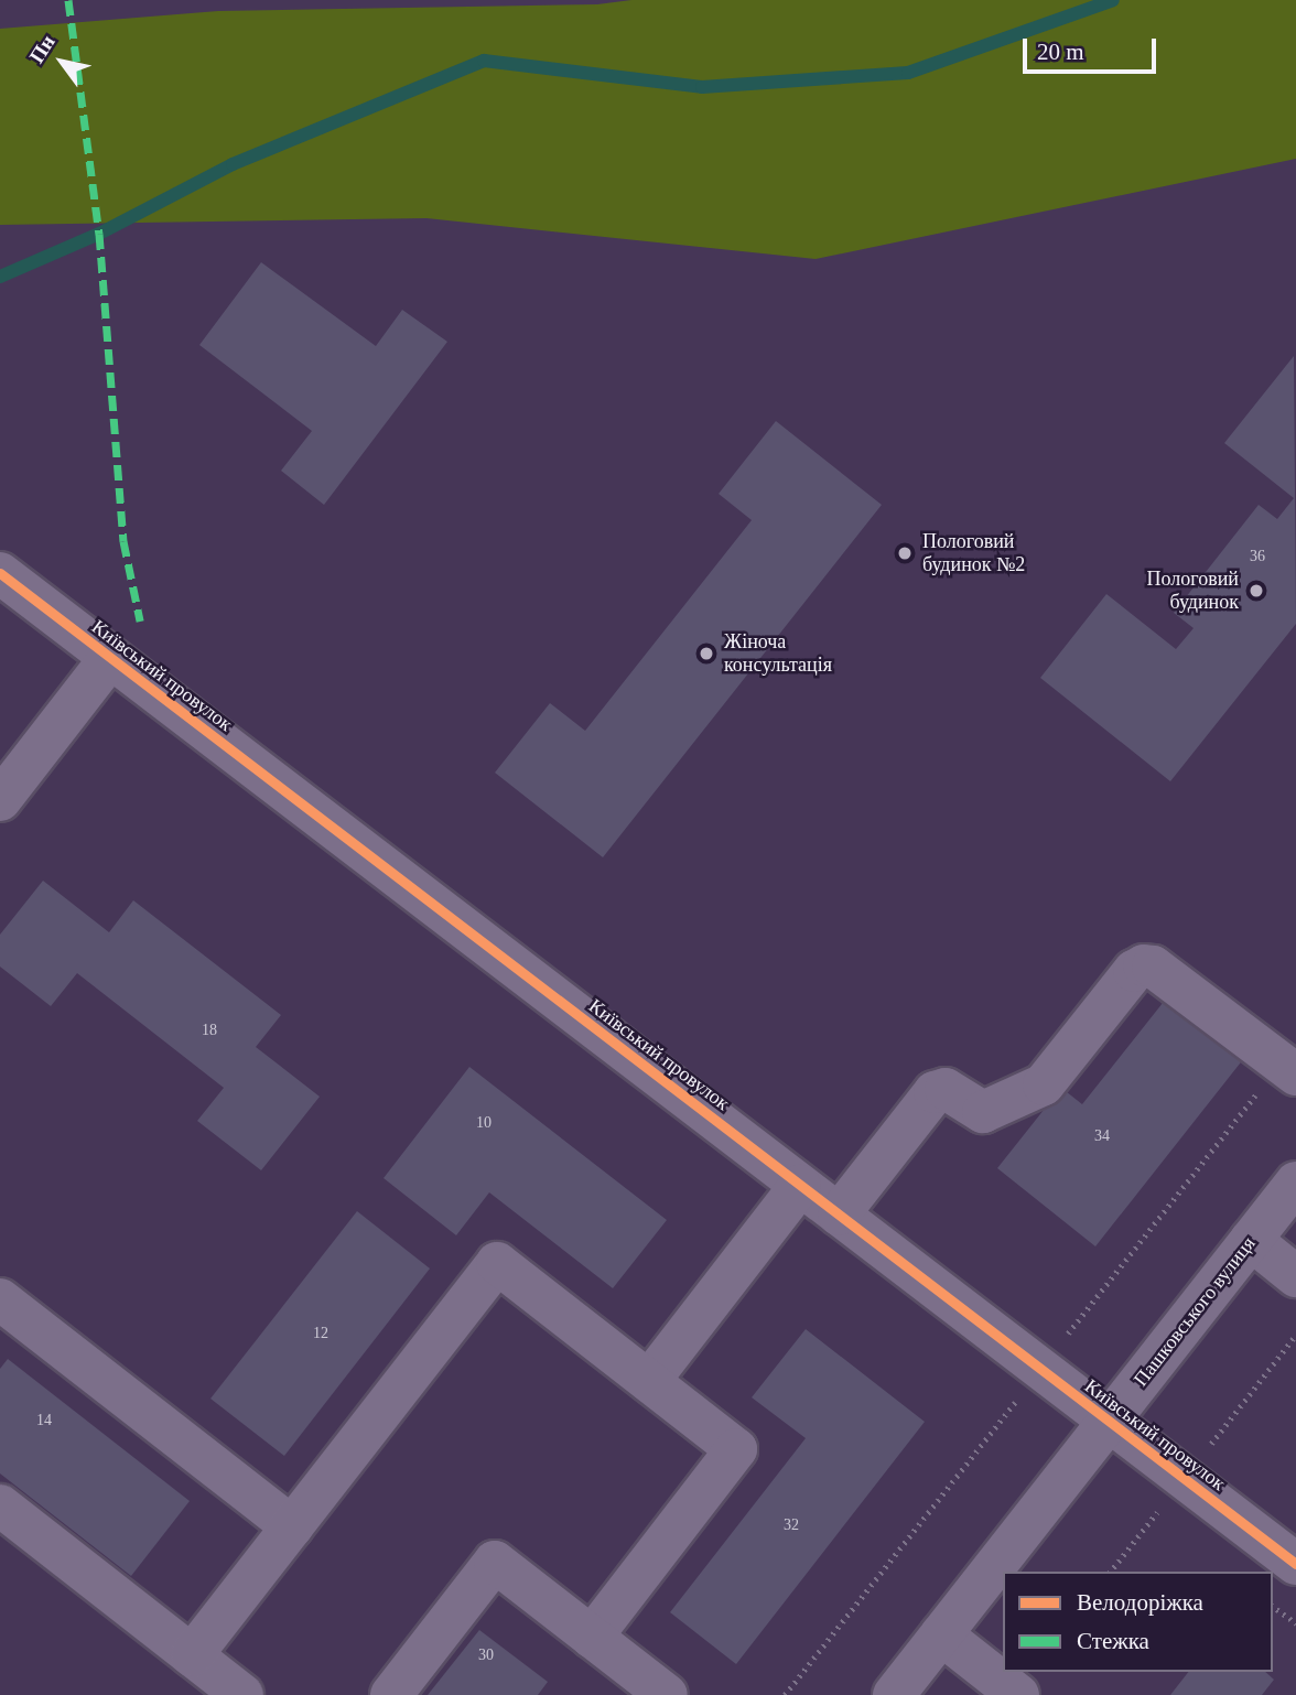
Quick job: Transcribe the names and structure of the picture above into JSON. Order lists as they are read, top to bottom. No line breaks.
{"streets":{"street":["Київський провулок","Пашковського вулиця"]},"crossings":[["Київський провулок","Пашковського вулиця"]],"places":["Пологовий будинок №2","Пологовий будинок","Жіноча консультація"],"house_numbers":["36","18","10","34","12","14","32","30"],"legend":["Велодоріжка","Стежка"],"scale_bar":"20 m","north":"top left"}
